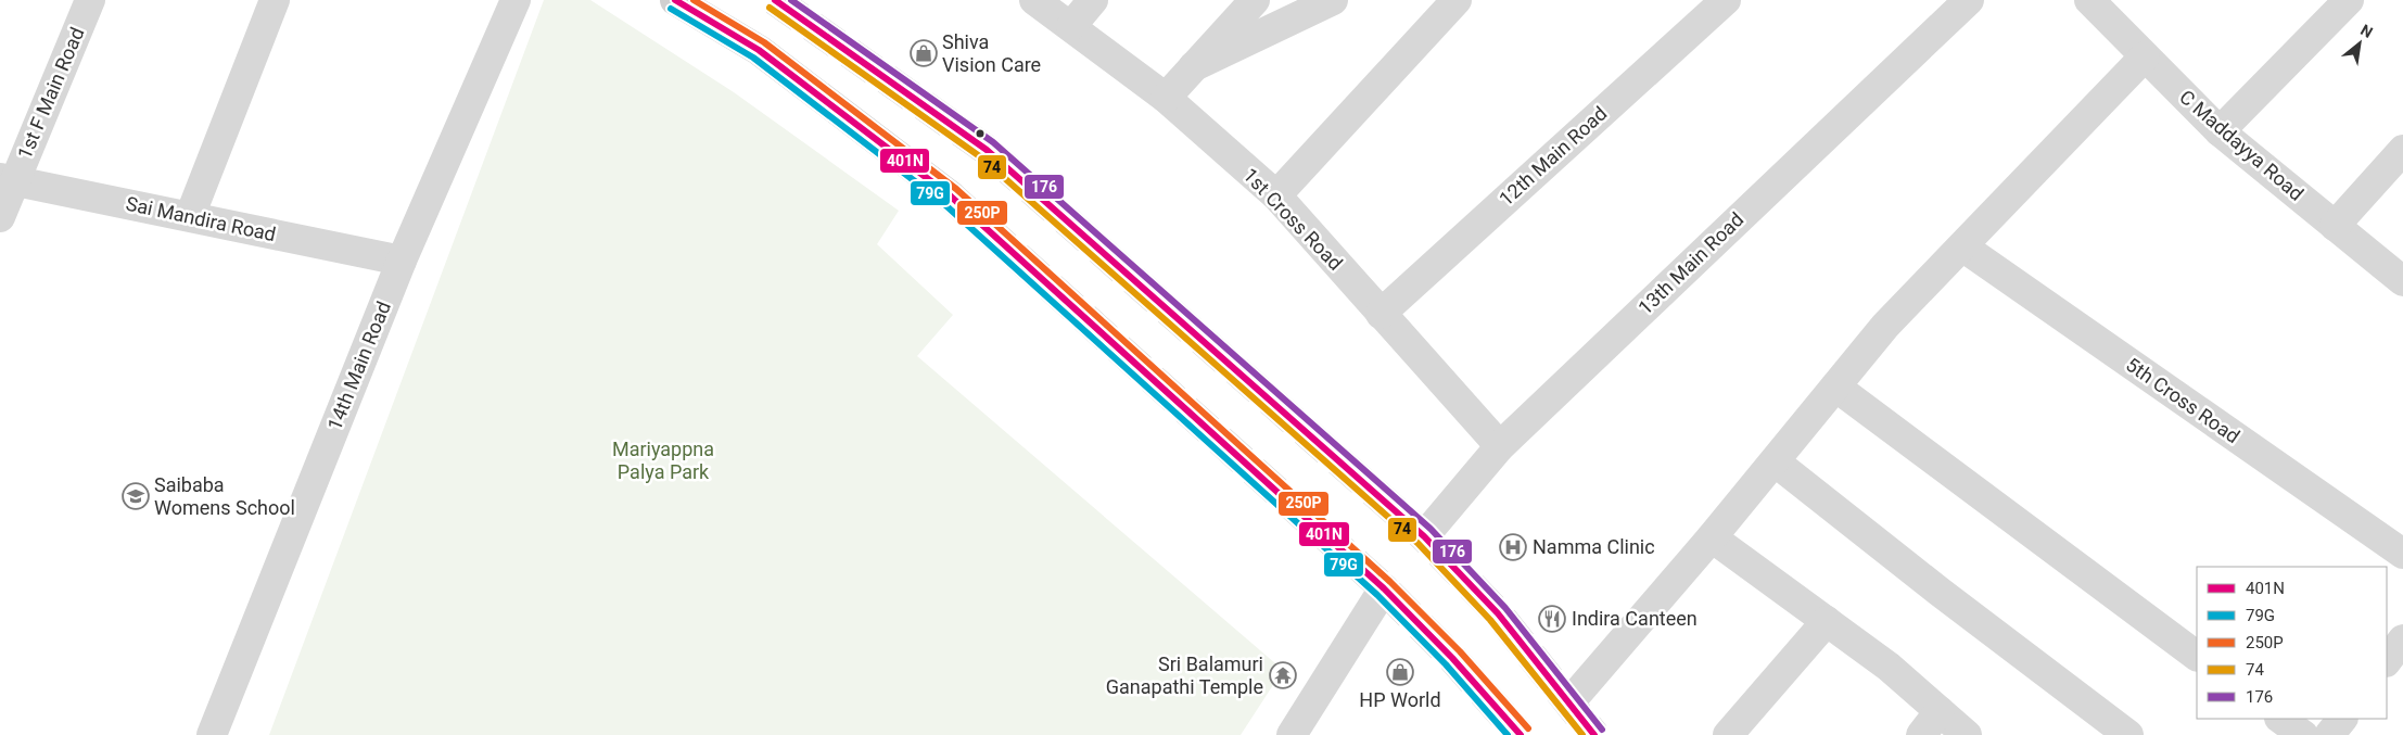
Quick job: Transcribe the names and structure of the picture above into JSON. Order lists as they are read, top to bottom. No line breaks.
{"streets":{"street":["1st F Main Road","C Maddayya Road","12th Main Road","Sai Mandira Road","1st Cross Road","13th Main Road","14th Main Road","5th Cross Road"]},"crossings":[["1st F Main Road","Sai Mandira Road"],["12th Main Road","1st Cross Road"],["Sai Mandira Road","14th Main Road"],["1st Cross Road","13th Main Road"]],"parks":["Mariyappna Palya Park"],"places":{"shop":["Shiva Vision Care","HP World"],"school or university":["Saibaba Womens School"],"hospital":["Namma Clinic"],"restaurant":["Indira Canteen"],"temple":["Sri Balamuri Ganapathi Temple"]},"lines":["transit line 401N","transit line 250P","transit line 176","transit line 74","transit line 79G"],"legend":["401N","79G","250P","74","176"],"north":"top right"}
